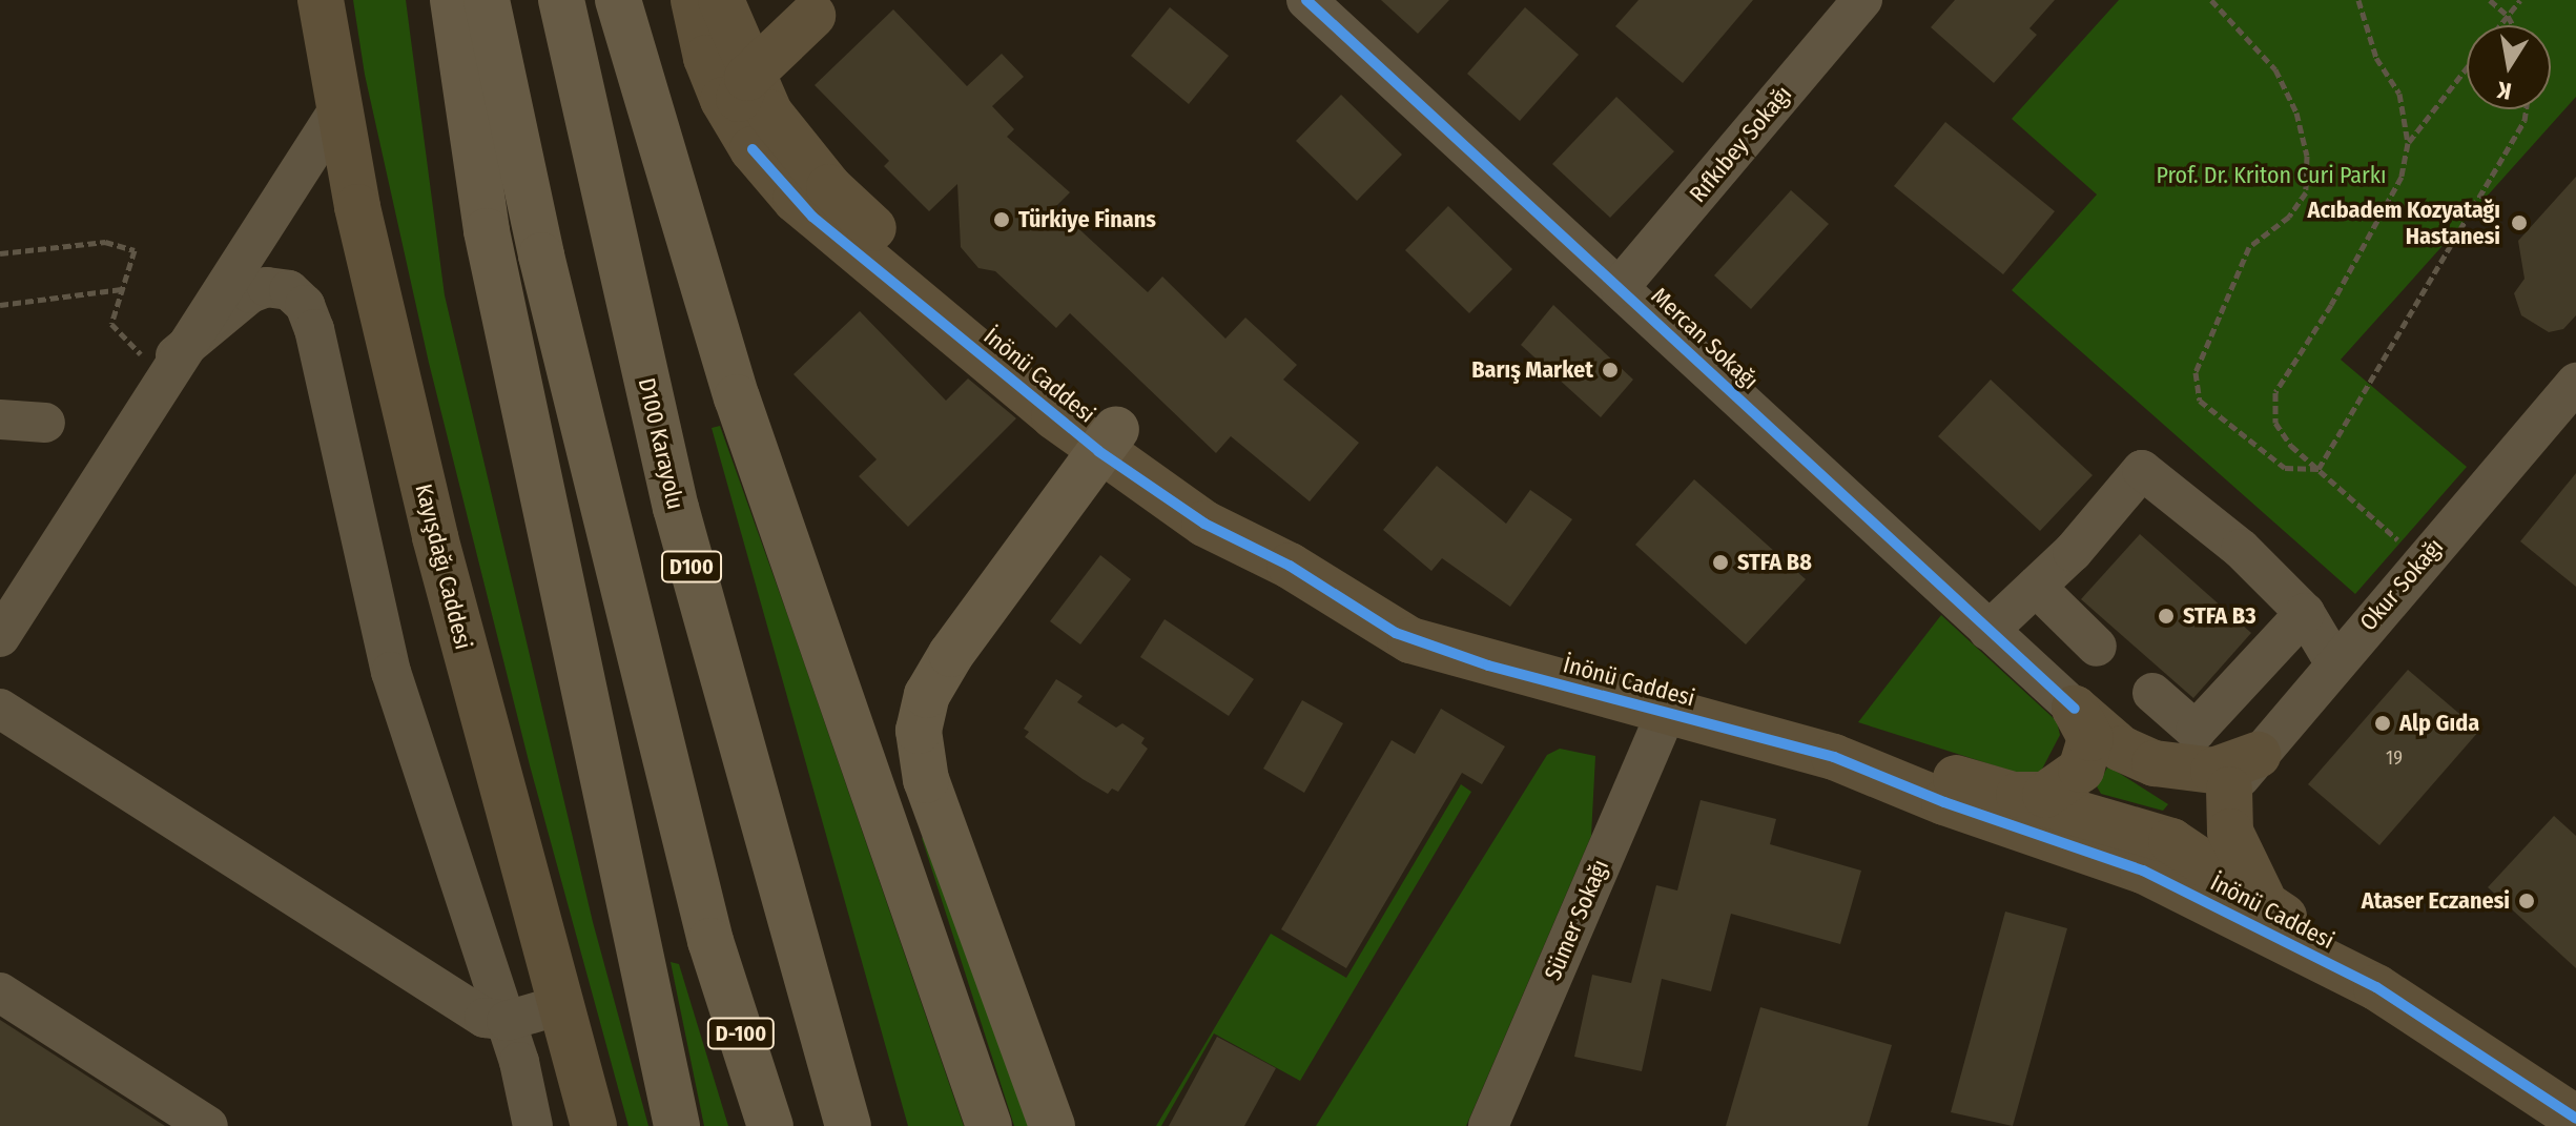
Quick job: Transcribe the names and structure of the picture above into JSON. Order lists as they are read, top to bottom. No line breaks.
{"streets":{"highway":["D100 Karayolu","D100","D-100"],"main road":["İnönü Caddesi","Kayışdağı Caddesi"],"street":["Rıfkıbey Sokağı","Mercan Sokağı","Okur Sokağı","Sümer Sokağı"]},"crossings":[["Rıfkıbey Sokağı","Mercan Sokağı"],["İnönü Caddesi","Sümer Sokağı"]],"parks":["Prof. Dr. Kriton Curi Parkı"],"places":["Türkiye Finans","Acıbadem Kozyatağı Hastanesi","Barış Market","STFA B8","STFA B3","Alp Gıda","Ataser Eczanesi"],"house_numbers":["19"],"north":"bottom"}
